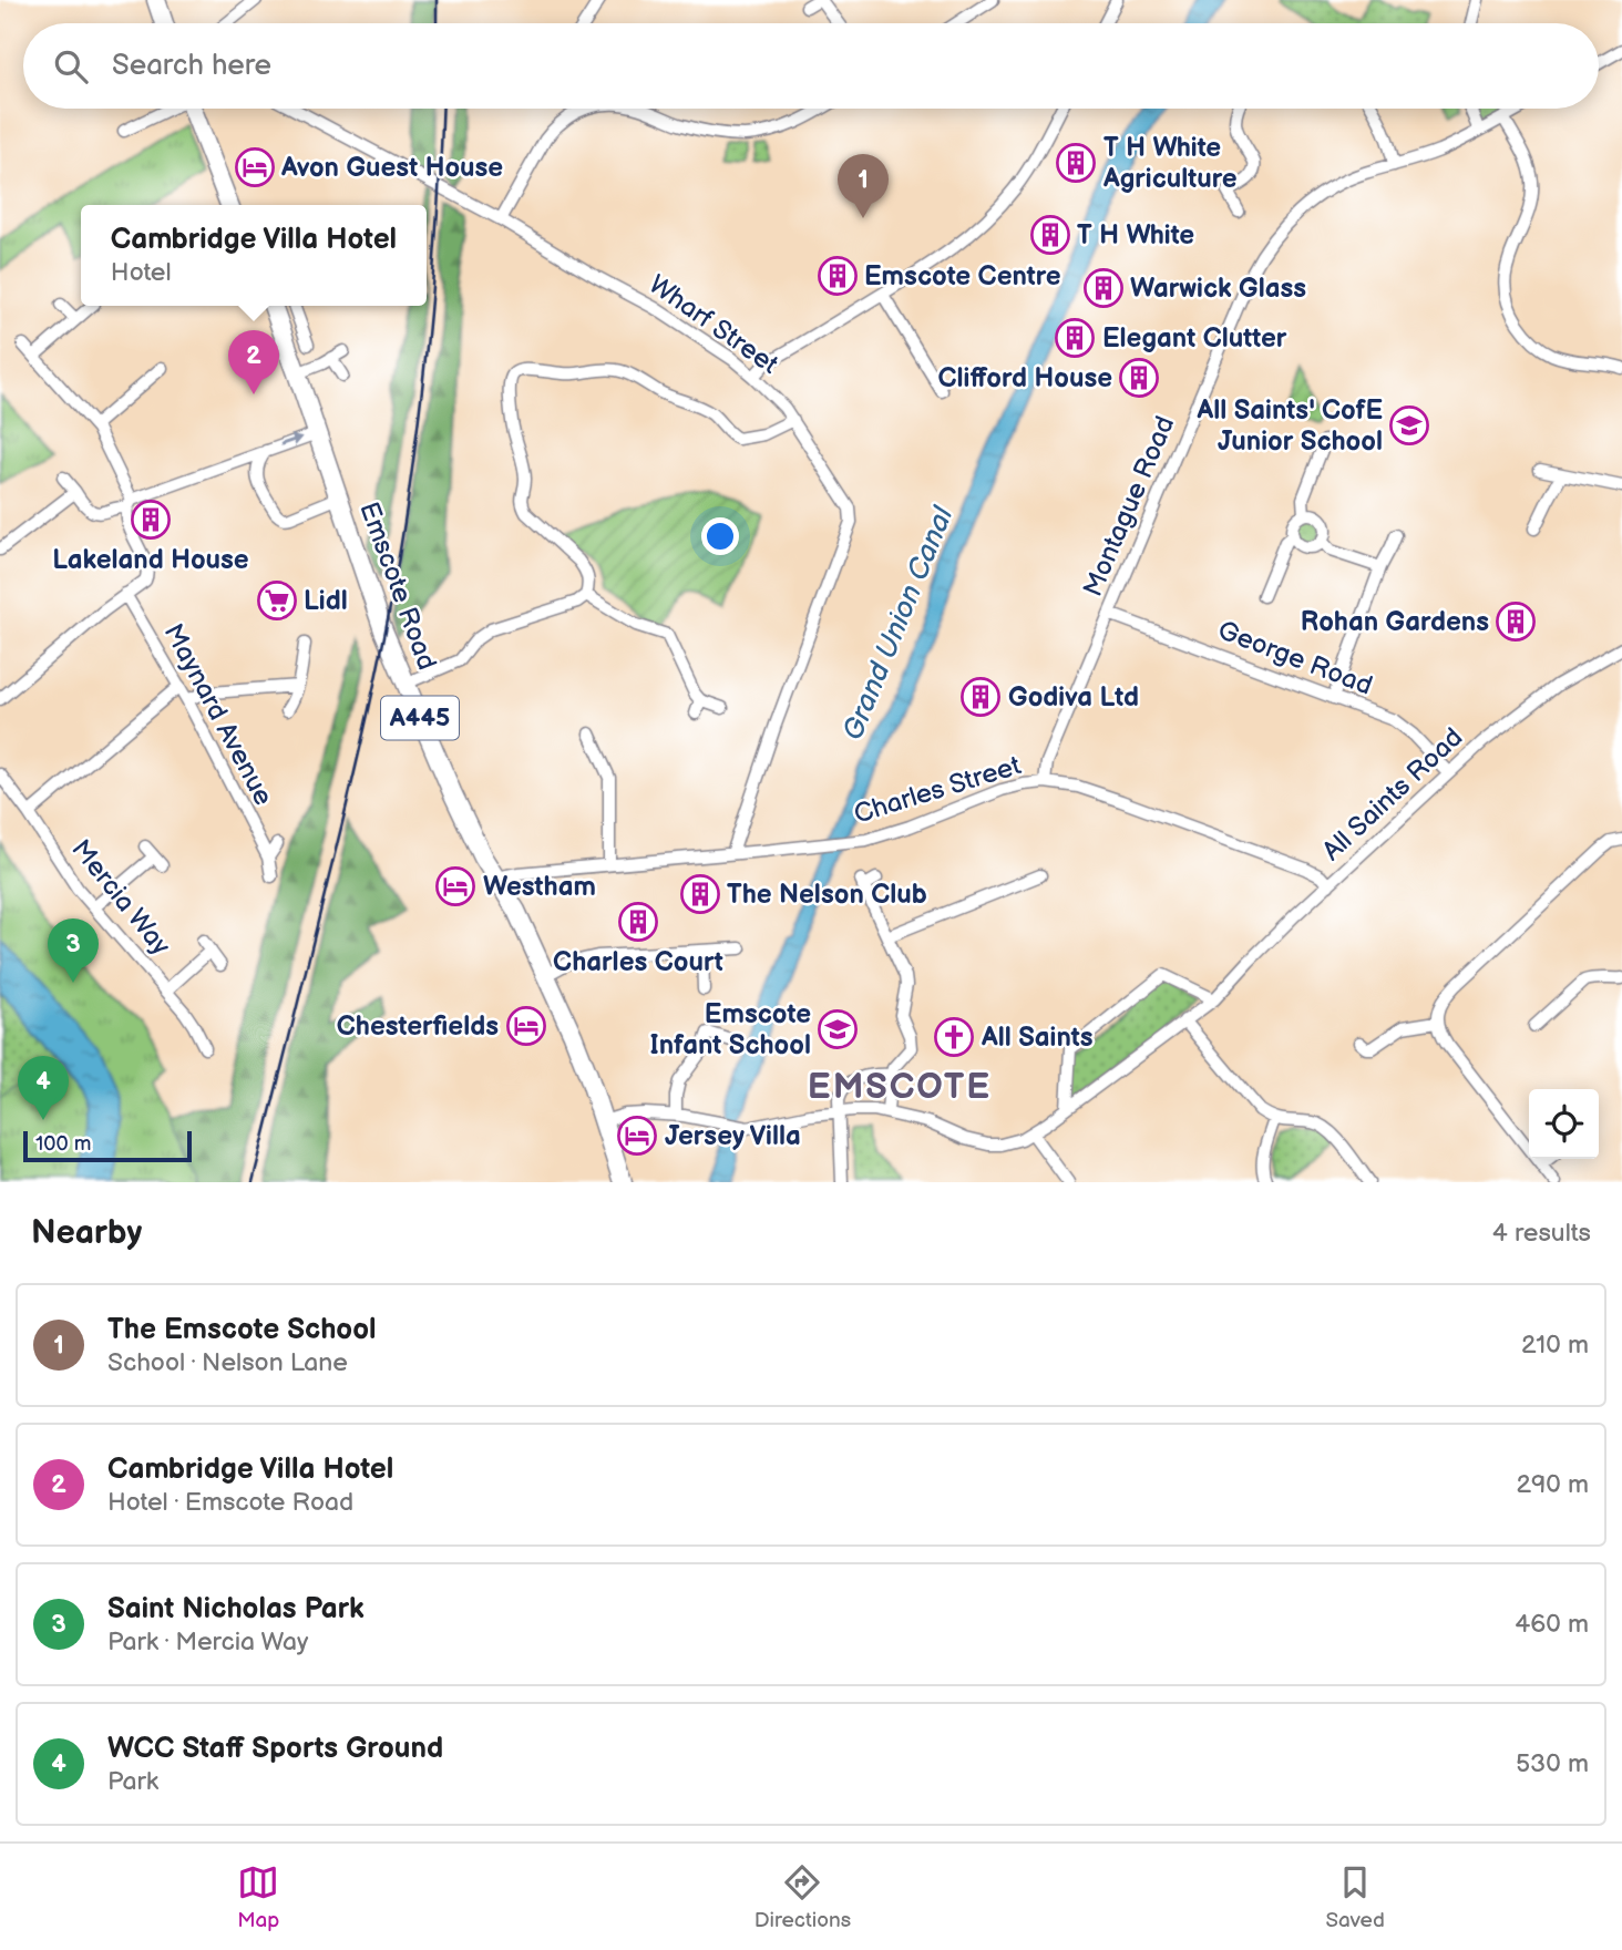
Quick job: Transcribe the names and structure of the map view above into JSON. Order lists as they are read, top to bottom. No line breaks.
{"streets":{"main road":["Emscote Road","A445"],"street":["Wharf Street","Montague Road","George Road","Maynard Avenue","Charles Street","All Saints Road","Mercia Way"]},"crossings":[["Wharf Street","Charles Street"],["Montague Road","George Road"],["Montague Road","Charles Street"],["Emscote Road","Charles Street"],["Emscote Road","All Saints Road"],["George Road","All Saints Road"],["Charles Street","All Saints Road"]],"districts":["EMSCOTE"],"water":["Grand Union Canal"],"places":{"building":["T H White Agriculture","T H White","Emscote Centre","Warwick Glass","Elegant Clutter","Clifford House","Lakeland House","Rohan Gardens","Godiva Ltd","The Nelson Club","Charles Court"],"hotel":["Avon Guest House","Westham","Chesterfields","Jersey Villa"],"school or university":["All Saints' CofE Junior School","Emscote Infant School"],"supermarket":["Lidl"],"church":["All Saints"]},"scale_bar":"100 m","page":{"search":"Search here","pins":["1","2","3","4"],"popup":["Cambridge Villa Hotel","Hotel"],"scale":"100 m","heading":["Nearby","4 results"],"list":[{"mark":"1","name":"The Emscote School","note":"School · Nelson Lane","value":"210 m"},{"mark":"2","name":"Cambridge Villa Hotel","note":"Hotel · Emscote Road","value":"290 m"},{"mark":"3","name":"Saint Nicholas Park","note":"Park · Mercia Way","value":"460 m"},{"mark":"4","name":"WCC Staff Sports Ground","note":"Park","value":"530 m"}],"nav":["Map","Directions","Saved"]}}
